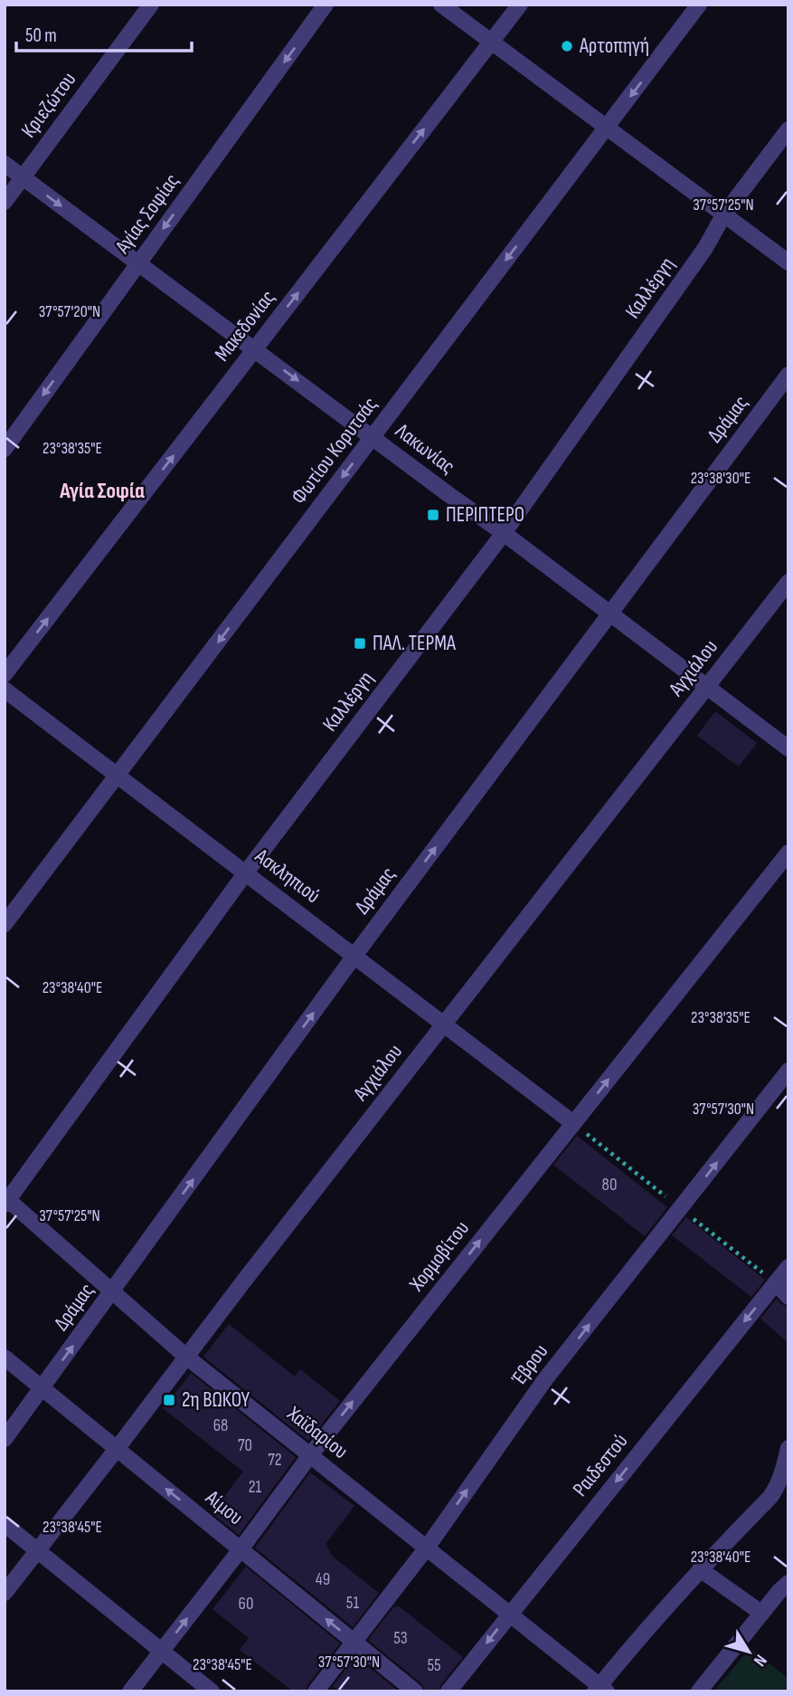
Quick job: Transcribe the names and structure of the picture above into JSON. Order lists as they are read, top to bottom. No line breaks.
{"streets":{"street":["Κριεζώτου","Αγίας Σοφίας","Καλλέργη","Μακεδονίας","Δράμας","Λακωνίας","Φωτίου Κορυτσάς","Αγχιάλου","Ασκληπιού","Χορμοβίτου","Έβρου","Χαϊδαρίου","Ραιδεστού","Αίμου"]},"crossings":[["Κριεζώτου","Λακωνίας"],["Αγίας Σοφίας","Λακωνίας"],["Καλλέργη","Λακωνίας"],["Καλλέργη","Ασκληπιού"],["Καλλέργη","Χαϊδαρίου"],["Μακεδονίας","Λακωνίας"],["Δράμας","Λακωνίας"],["Δράμας","Ασκληπιού"],["Δράμας","Χαϊδαρίου"],["Δράμας","Αίμου"],["Λακωνίας","Φωτίου Κορυτσάς"],["Λακωνίας","Αγχιάλου"],["Φωτίου Κορυτσάς","Ασκληπιού"],["Αγχιάλου","Ασκληπιού"],["Αγχιάλου","Χαϊδαρίου"],["Αγχιάλου","Αίμου"],["Ασκληπιού","Χορμοβίτου"],["Χορμοβίτου","Χαϊδαρίου"],["Χορμοβίτου","Αίμου"],["Έβρου","Χαϊδαρίου"],["Έβρου","Αίμου"],["Χαϊδαρίου","Ραιδεστού"]],"one_way":["Αγίας Σοφίας","Μακεδονίας","Δράμας","Φωτίου Κορυτσάς","Χορμοβίτου","Έβρου"],"districts":["Αγία Σοφία"],"places":{"other":["Αρτοπηγή"],"transit":["ΠΕΡΙΠΤΕΡΟ","ΠΑΛ. ΤΕΡΜΑ","2η ΒΩΚΟΥ"]},"house_numbers":["80","68","70","72","21","49","51","60","53","55"],"scale_bar":"50 m","north":"bottom right","coordinates":["37°57'25\"N","37°57'20\"N","23°38'35\"E","23°38'30\"E","23°38'40\"E","37°57'30\"N","23°38'45\"E"]}
